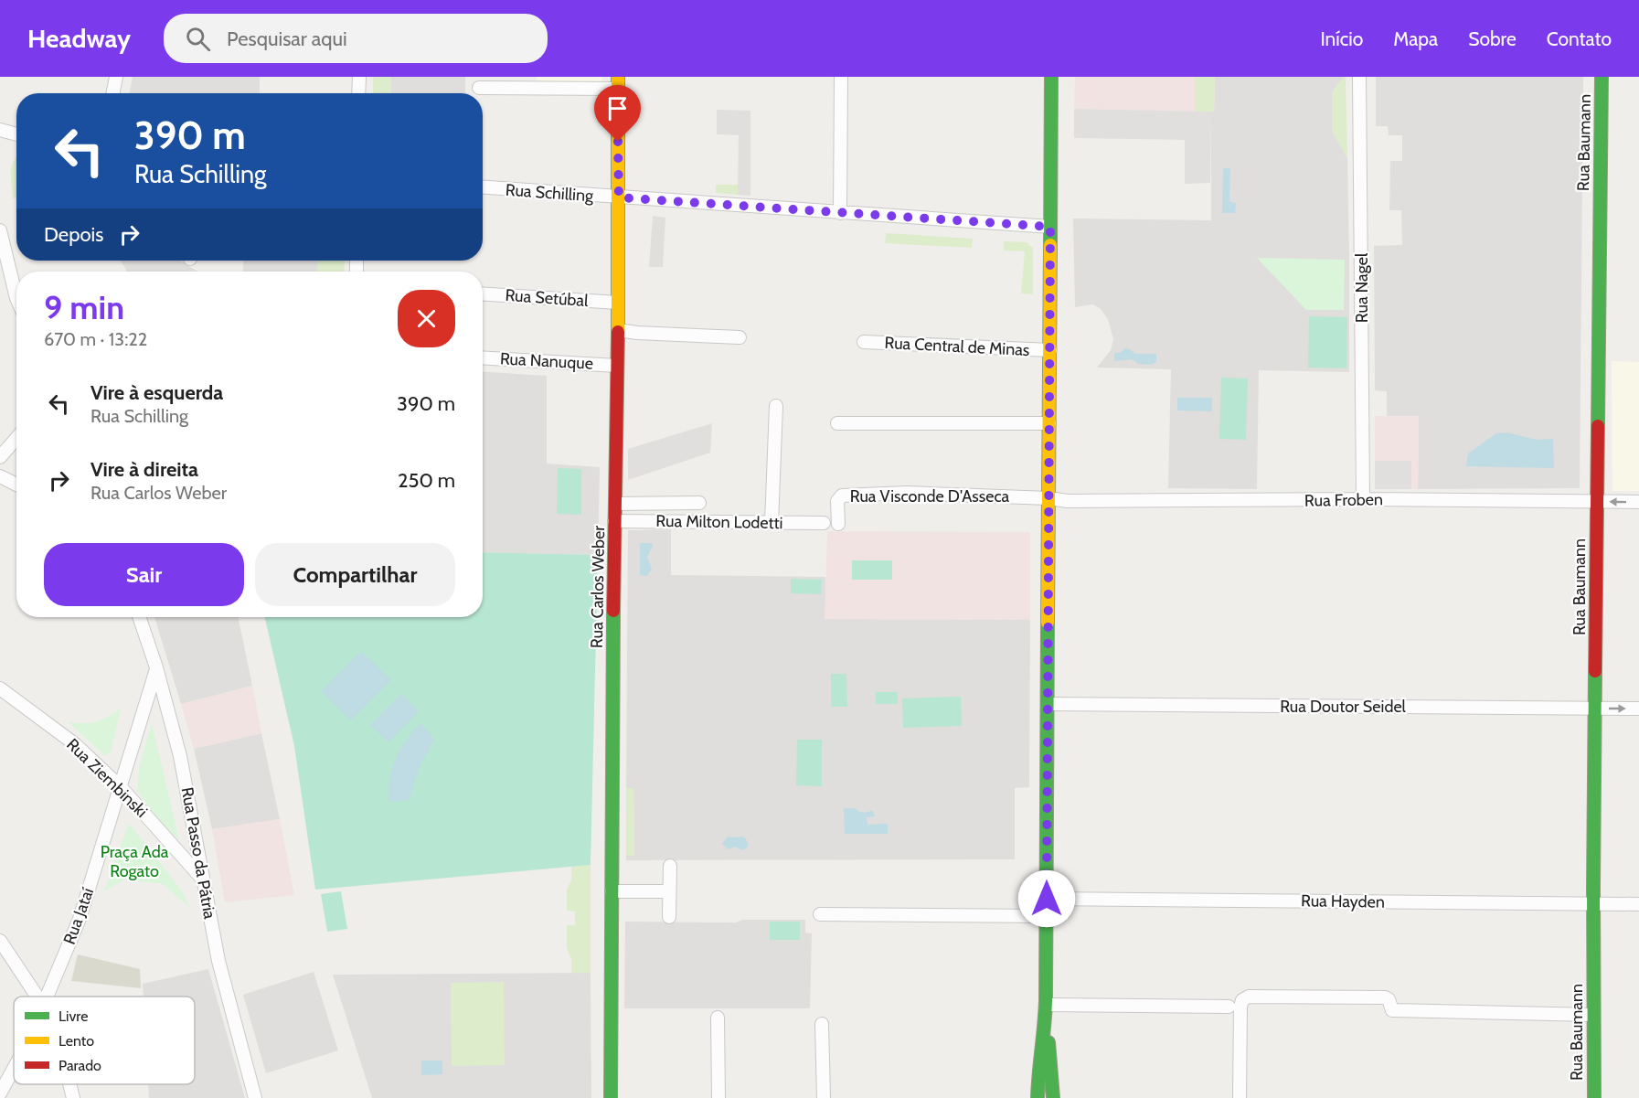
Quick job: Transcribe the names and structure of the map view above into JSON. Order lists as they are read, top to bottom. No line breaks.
{"streets":{"street":["Rua Baumann","Rua Schilling","Rua Nagel","Rua Setúbal","Rua Central de Minas","Rua Nanuque","Rua Visconde D'Asseca","Rua Froben","Rua Milton Lodetti","Rua Carlos Weber","Rua Doutor Seidel","Rua Ziembinski","Rua Passo da Pátria","Rua Hayden","Rua Jataí"]},"crossings":[["Rua Baumann","Rua Froben"],["Rua Baumann","Rua Doutor Seidel"],["Rua Baumann","Rua Hayden"],["Rua Schilling","Rua Carlos Weber"],["Rua Nagel","Rua Froben"],["Rua Setúbal","Rua Carlos Weber"],["Rua Nanuque","Rua Carlos Weber"],["Rua Visconde D'Asseca","Rua Froben"],["Rua Milton Lodetti","Rua Carlos Weber"],["Rua Ziembinski","Rua Passo da Pátria"],["Rua Ziembinski","Rua Jataí"],["Rua Passo da Pátria","Rua Jataí"]],"parks":["Praça Ada Rogato"],"legend":["Livre","Lento","Parado"],"page":{"header":"Headway","search":"Pesquisar aqui","nav":["Início","Mapa","Sobre","Contato"],"turn":["390 m","Rua Schilling"],"then":"Depois","heading":["9 min","670 m · 13:22"],"list":[{"name":"Vire à esquerda","note":"Rua Schilling","value":"390 m"},{"name":"Vire à direita","note":"Rua Carlos Weber","value":"250 m"}],"buttons":["Sair","Compartilhar"]}}
